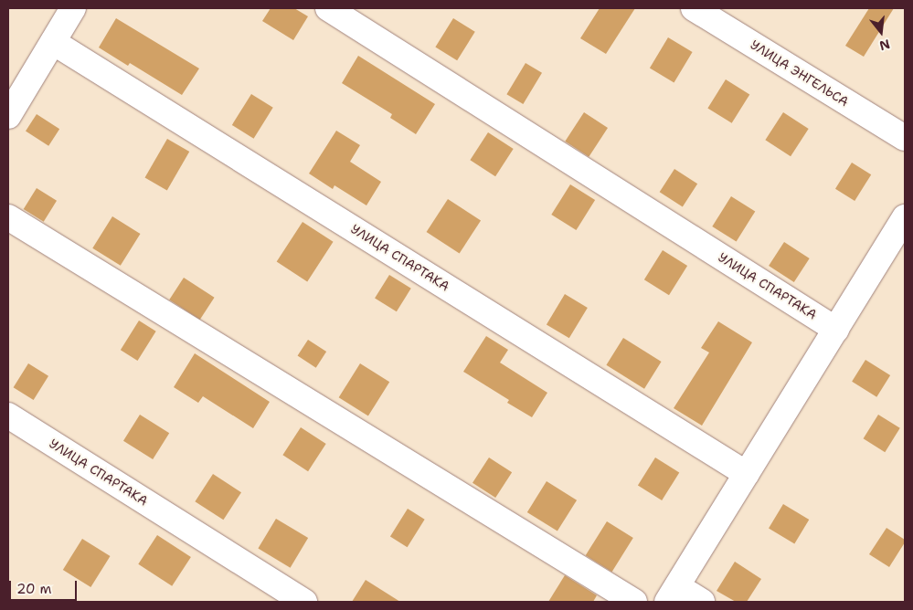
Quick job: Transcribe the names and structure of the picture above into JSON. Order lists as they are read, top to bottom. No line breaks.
{"streets":{"street":["УЛИЦА ЭНГЕЛЬСА","УЛИЦА СПАРТАКА"]},"scale_bar":"20 m","north":"bottom"}
